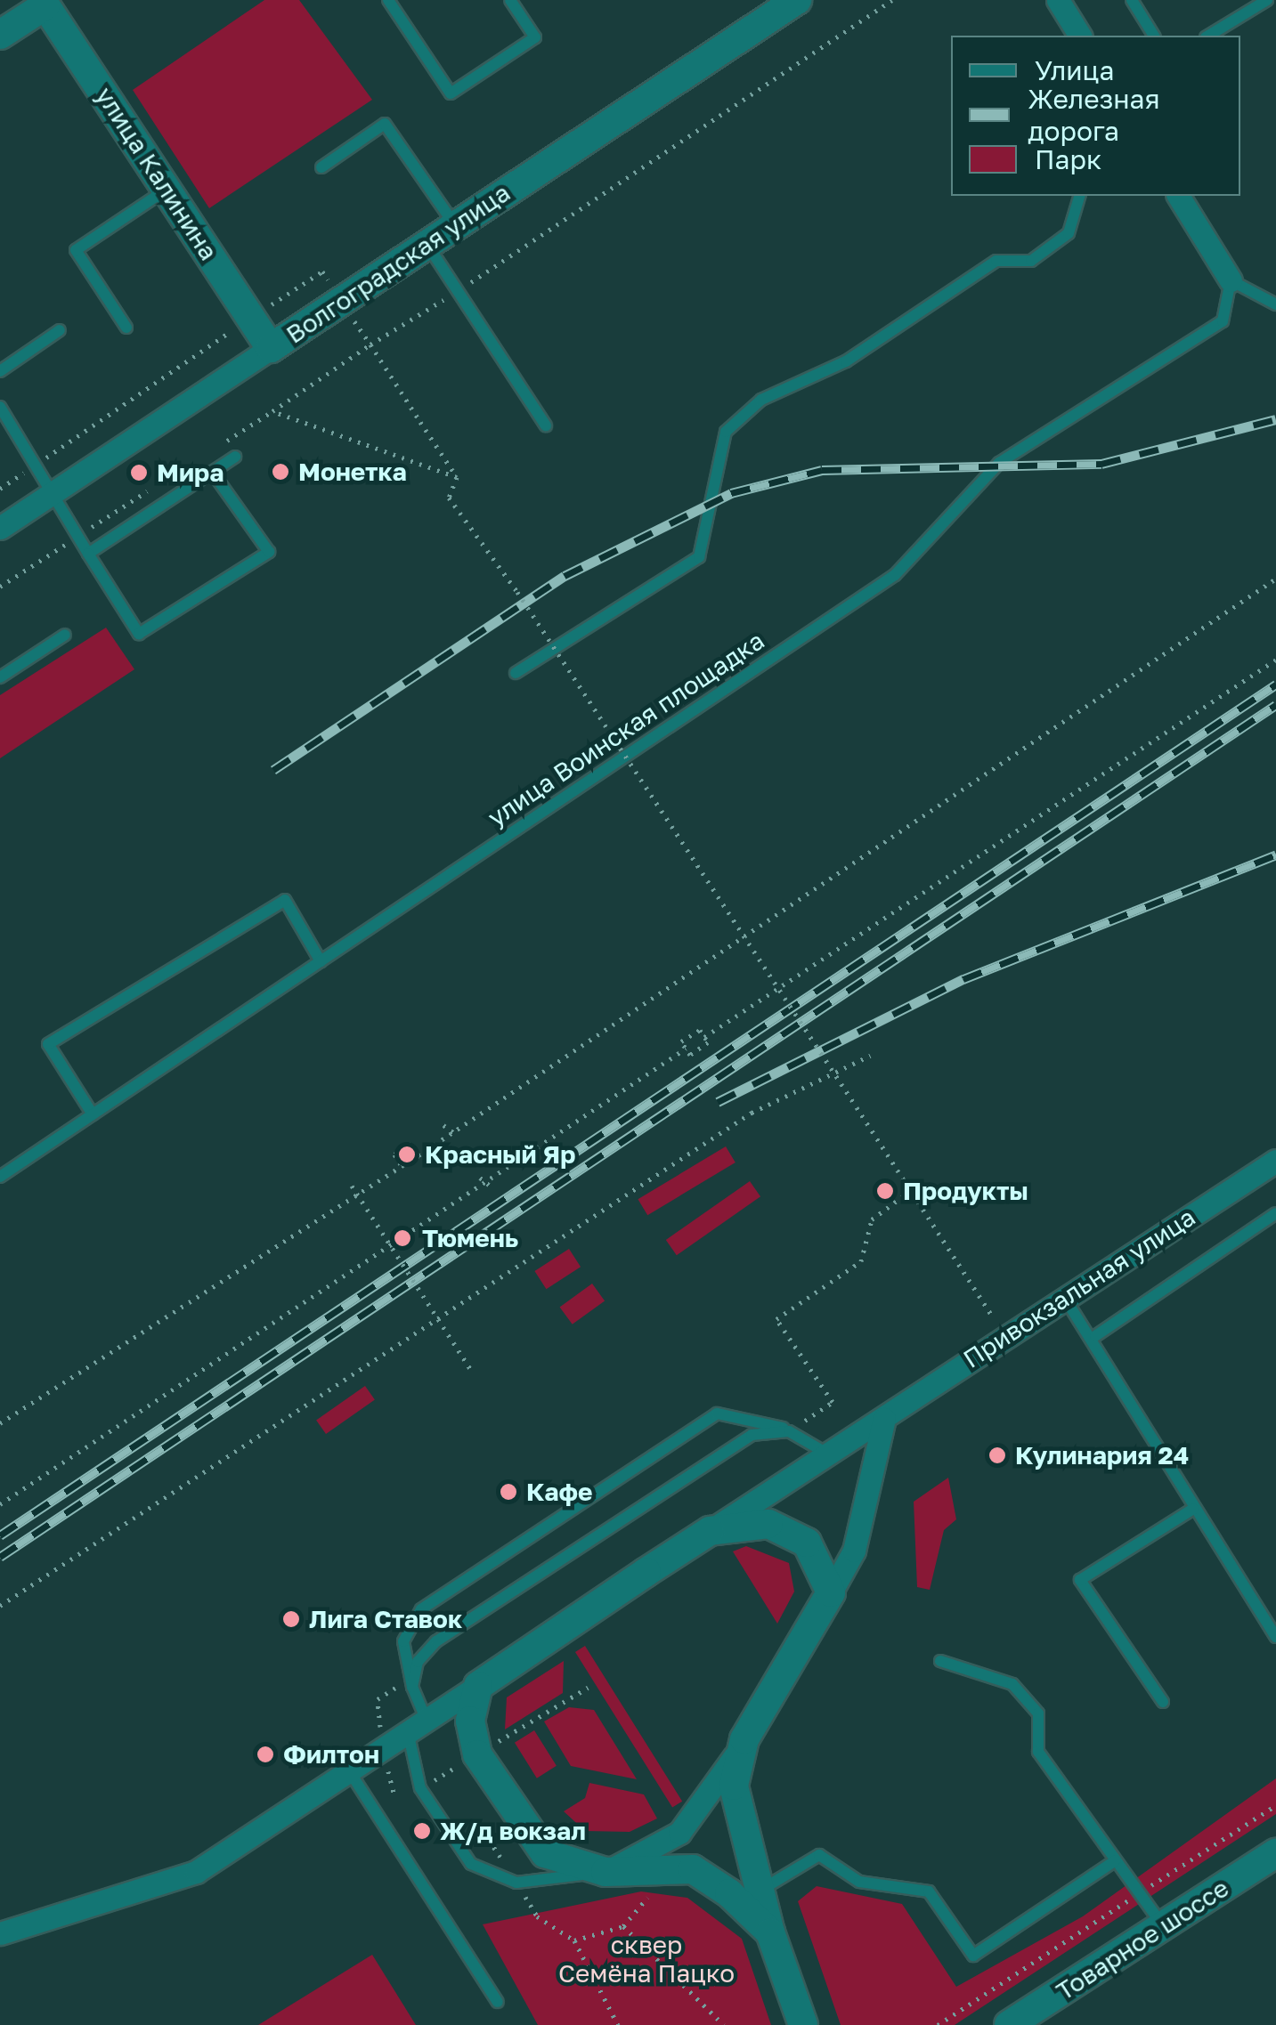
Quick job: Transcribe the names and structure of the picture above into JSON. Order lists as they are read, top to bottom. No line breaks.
{"streets":{"street":["улица Калинина","Волгоградская улица","Привокзальная улица","Товарное шоссе"],"lane":["улица Воинская площадка"]},"crossings":[["улица Калинина","Волгоградская улица"]],"parks":["сквер Семёна Пацко"],"places":["Монетка","Мира","Красный Яр","Продукты","Тюмень","Кулинария 24","Кафе","Лига Ставок","Филтон","Ж/д вокзал"],"legend":["Улица","Железная дорога","Парк"]}
